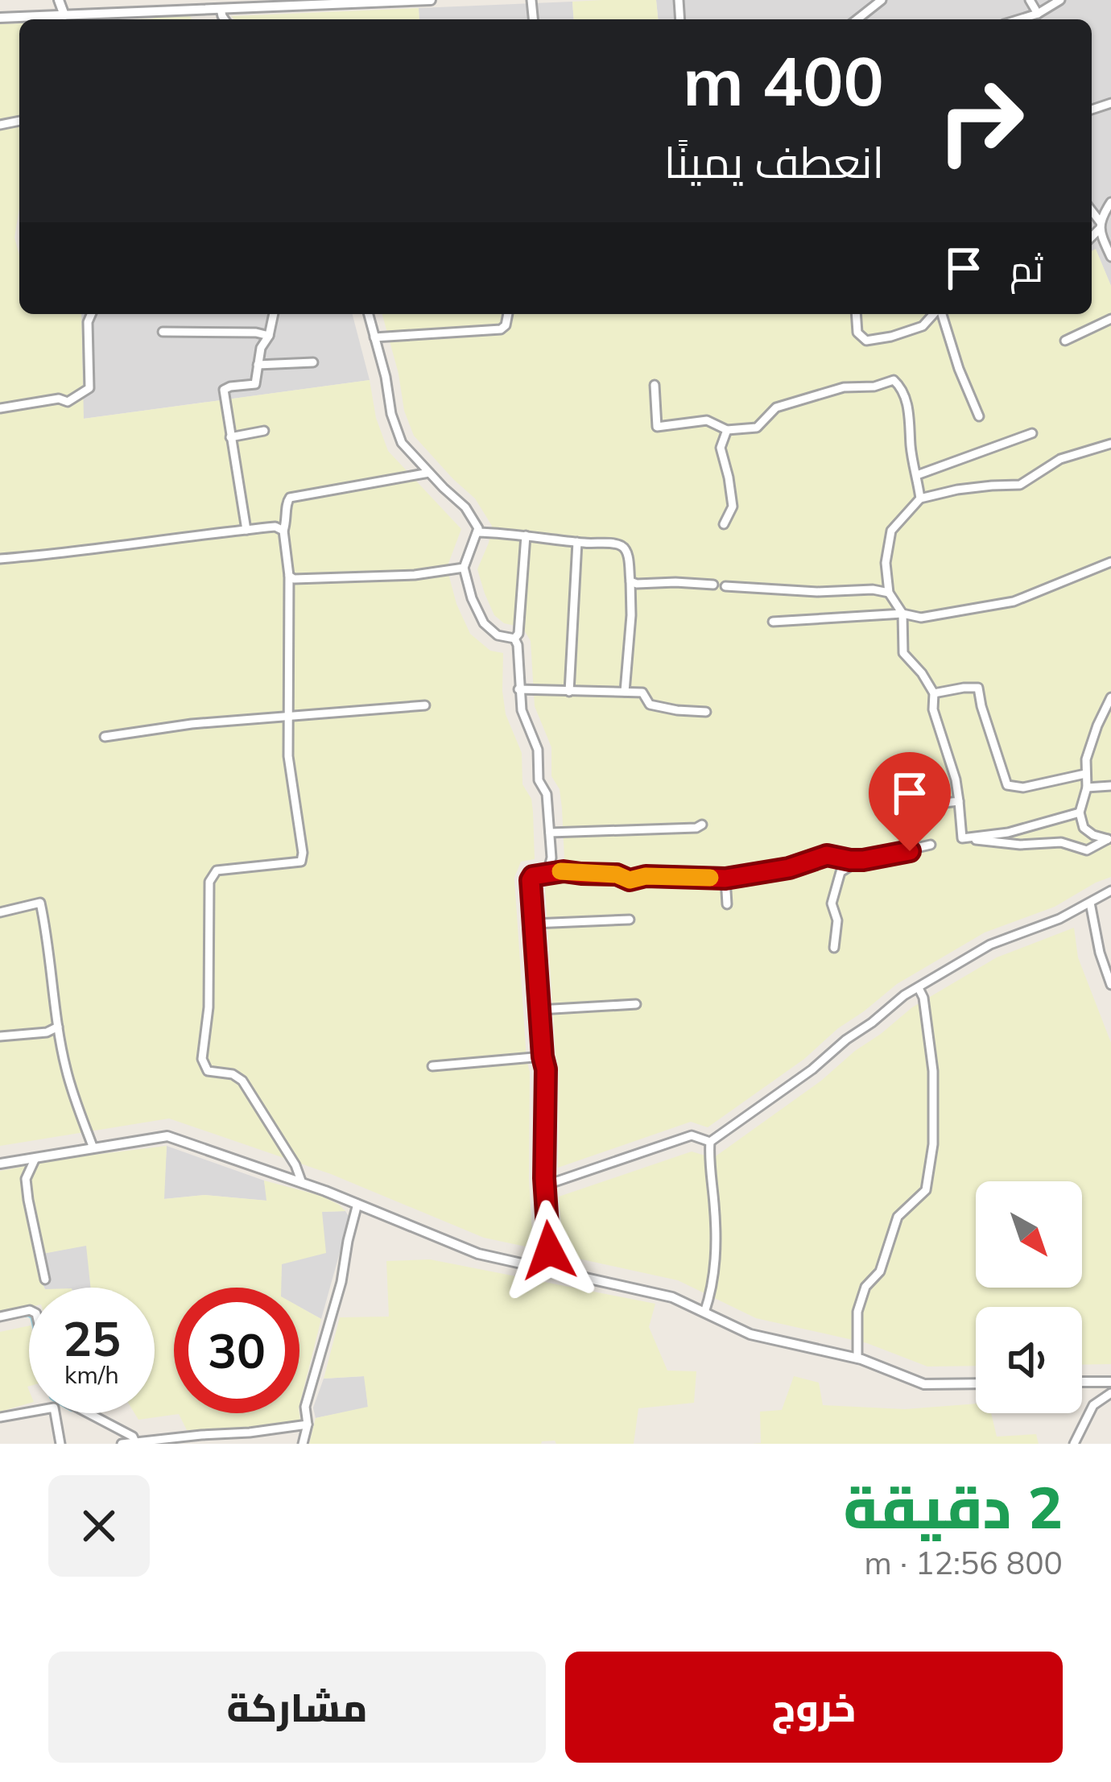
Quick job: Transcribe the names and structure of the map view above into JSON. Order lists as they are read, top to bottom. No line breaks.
{"north":"bottom right","page":{"turn":["400 m","انعطف يمينًا"],"then":"ثم","speed":"25 km/h","limit":"30","heading":["2 دقيقة","800 m · 12:56"],"buttons":["خروج","مشاركة"]}}
